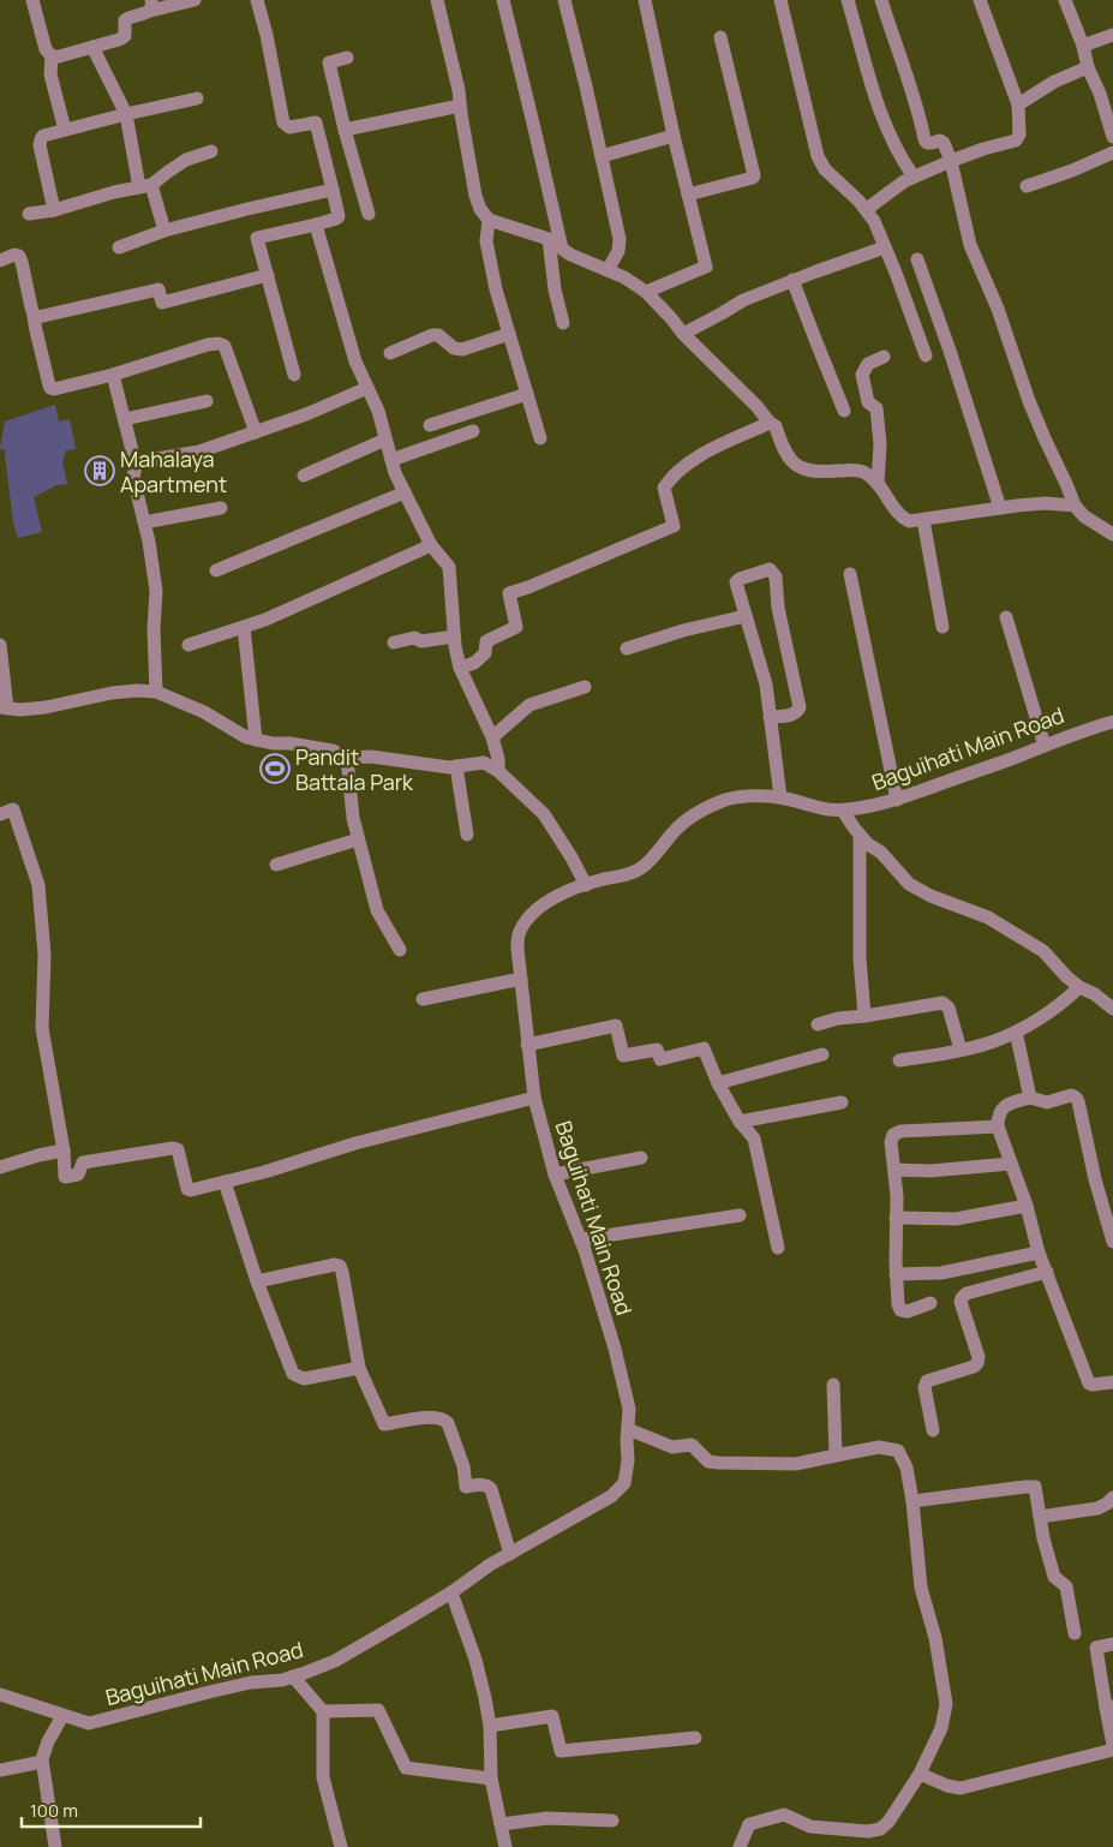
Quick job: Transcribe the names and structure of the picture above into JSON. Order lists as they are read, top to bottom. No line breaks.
{"streets":{"street":["Baguihati Main Road"]},"places":{"building":["Mahalaya Apartment"],"sports":["Pandit Battala Park"]},"scale_bar":"100 m"}
